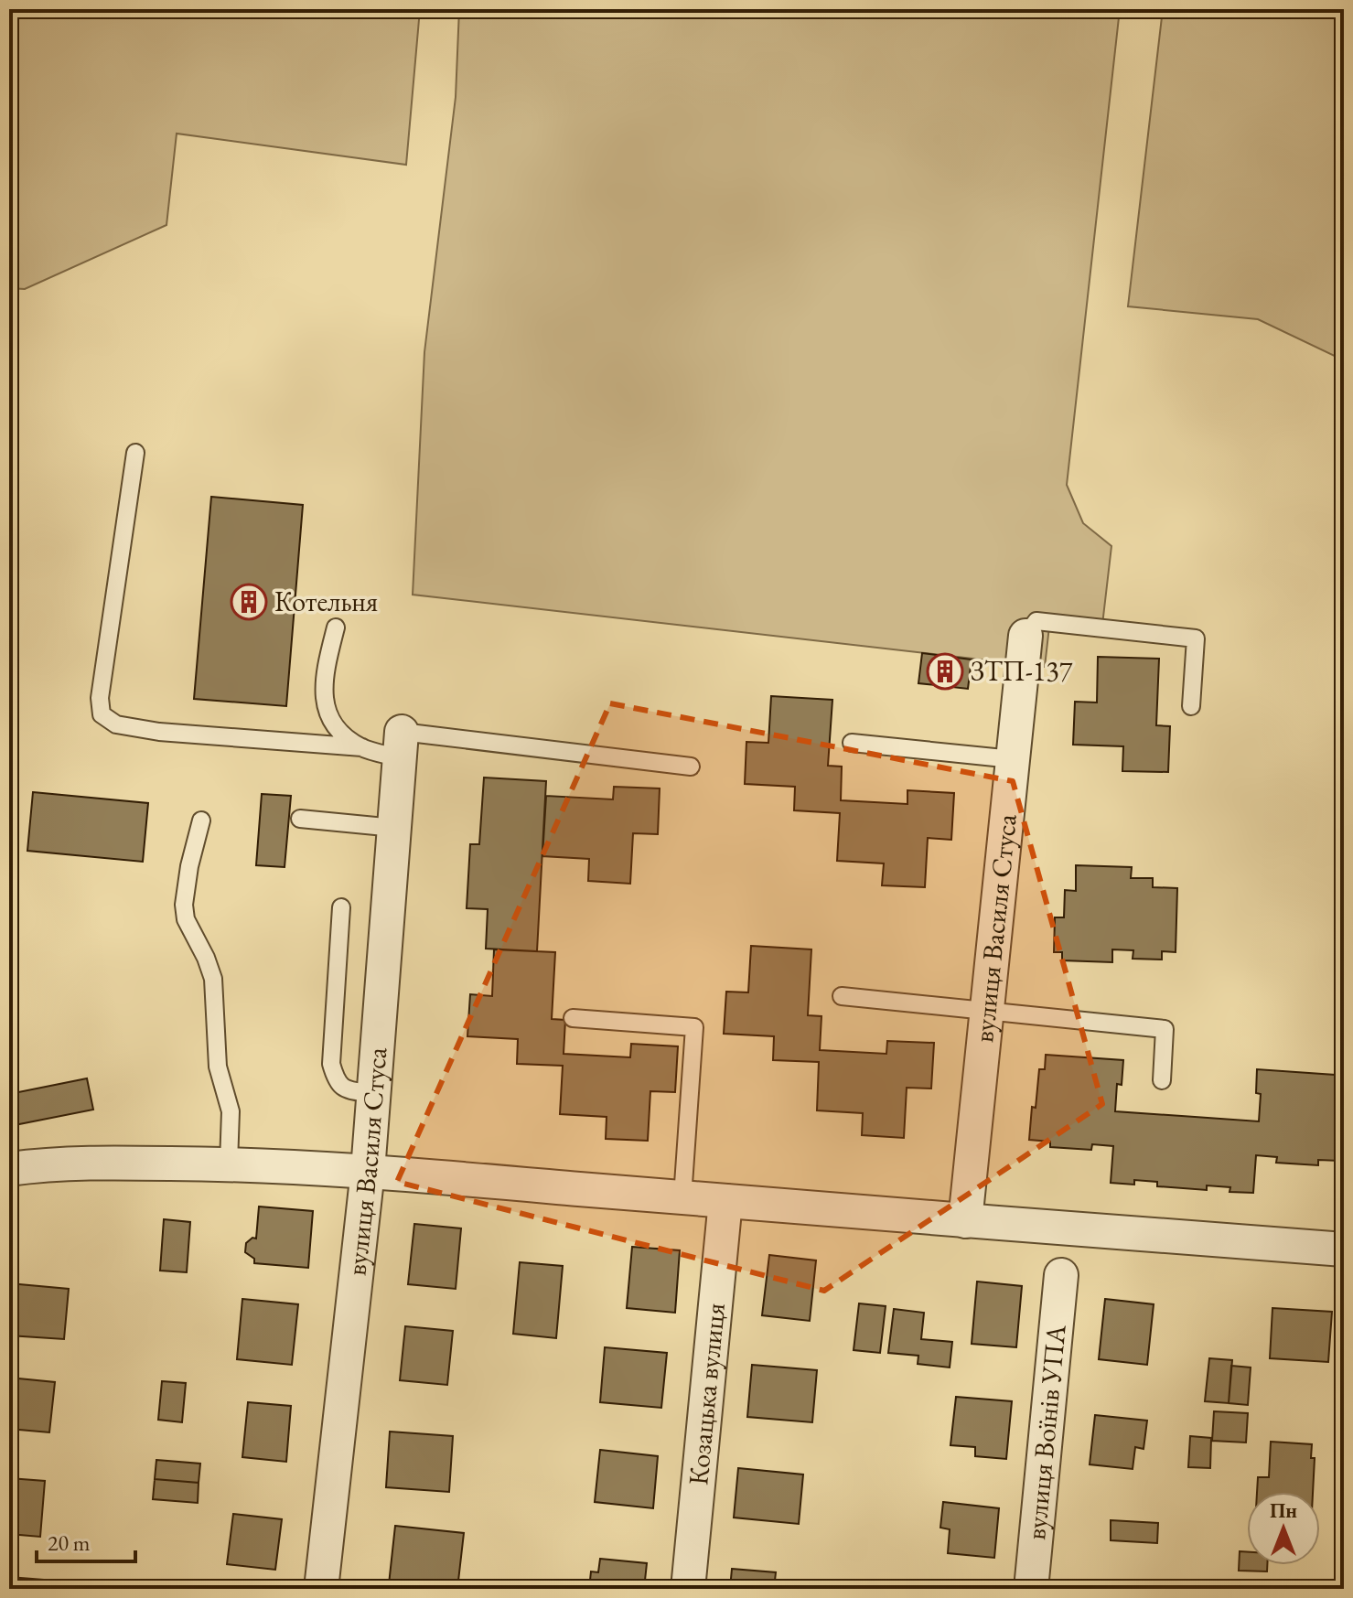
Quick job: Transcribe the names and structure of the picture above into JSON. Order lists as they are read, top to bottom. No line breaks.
{"streets":{"street":["вулиця Василя Стуса","Козацька вулиця","вулиця Воїнів УПА"]},"places":{"building":["Котельня","ЗТП-137"]},"scale_bar":"20 m","north":"top"}
